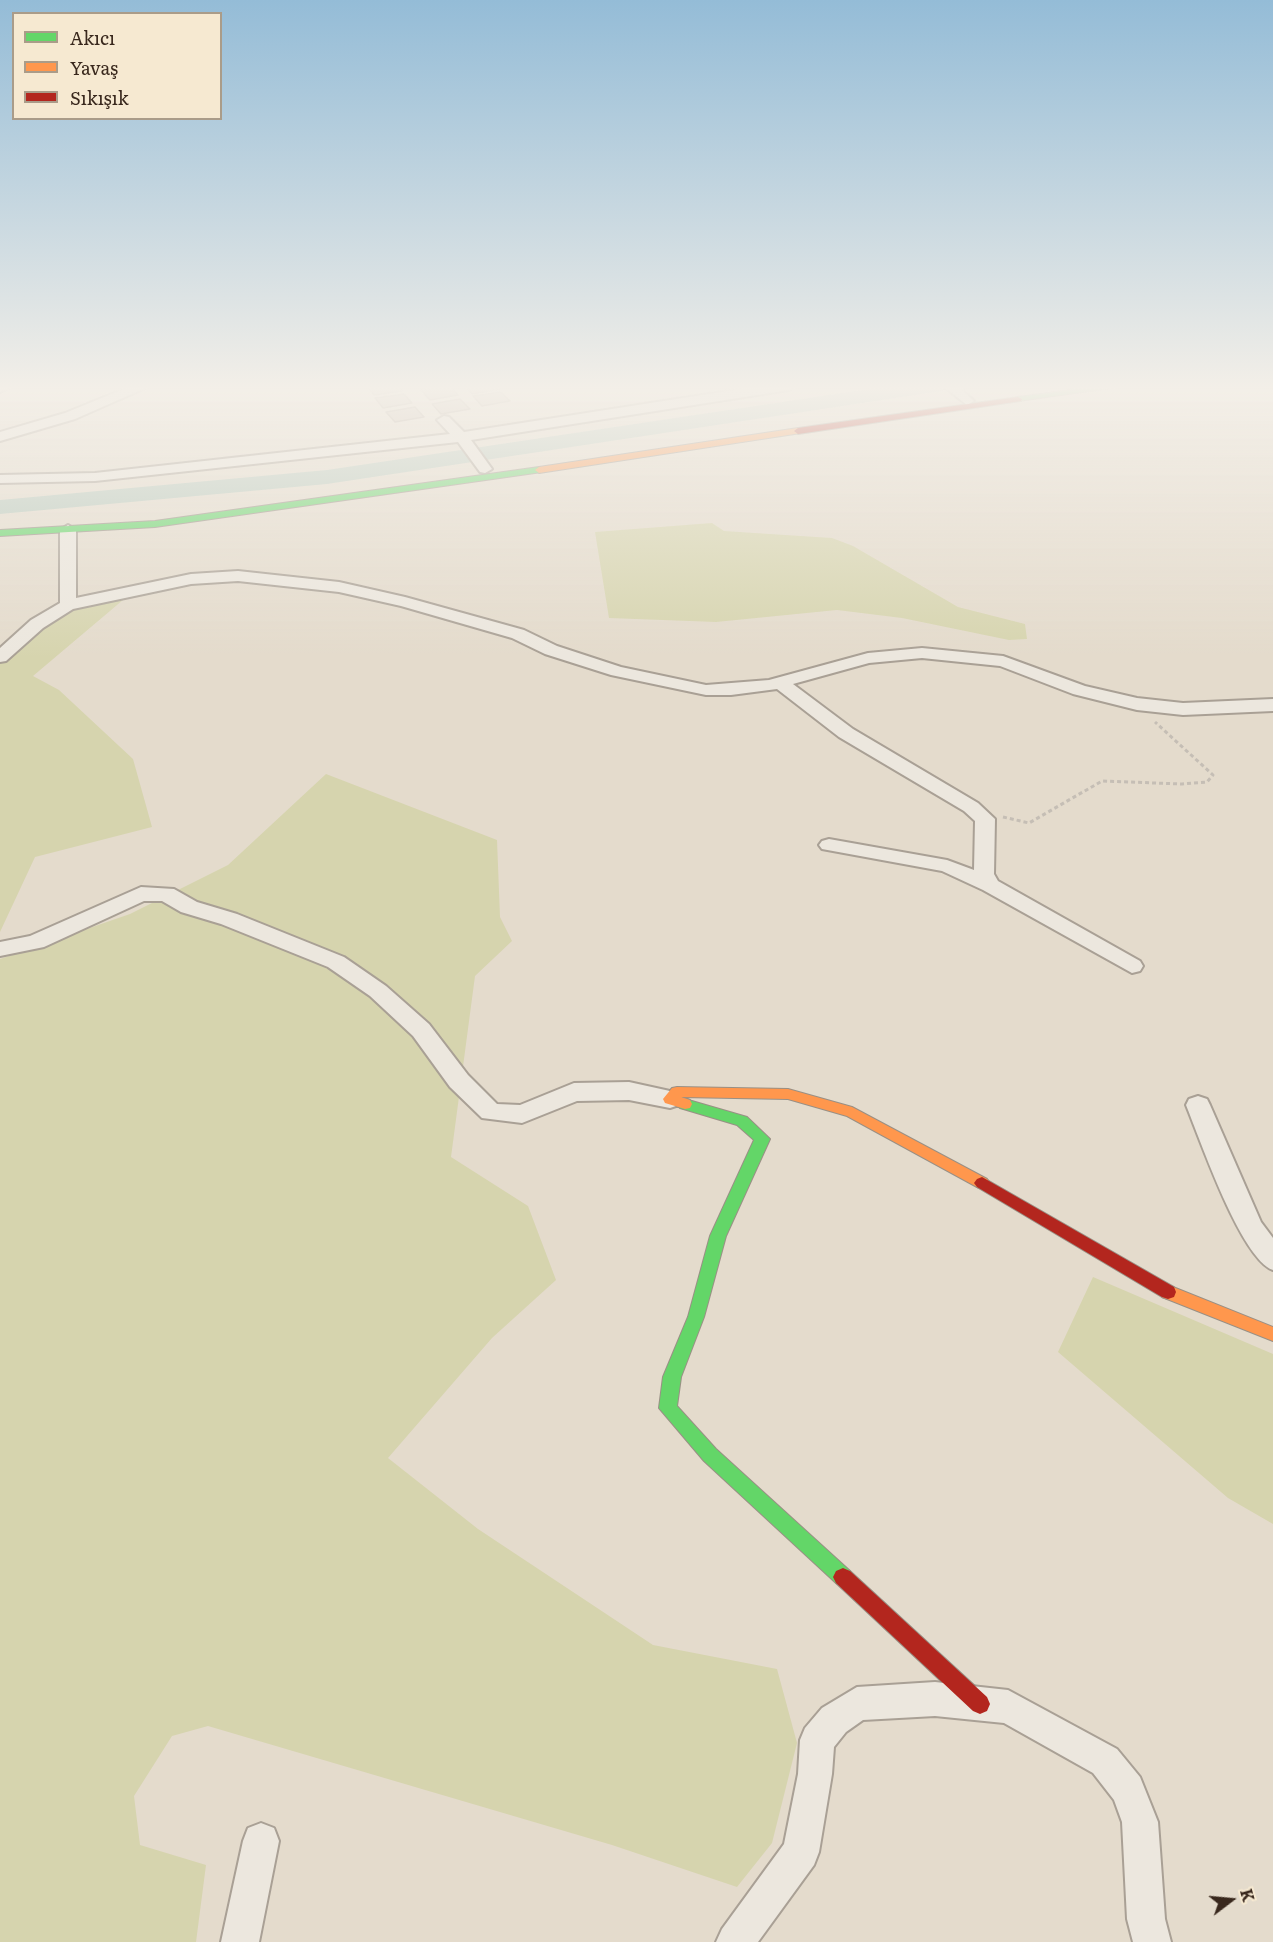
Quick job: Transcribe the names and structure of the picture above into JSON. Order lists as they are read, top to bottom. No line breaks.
{"legend":["Akıcı","Yavaş","Sıkışık"],"north":"right"}
